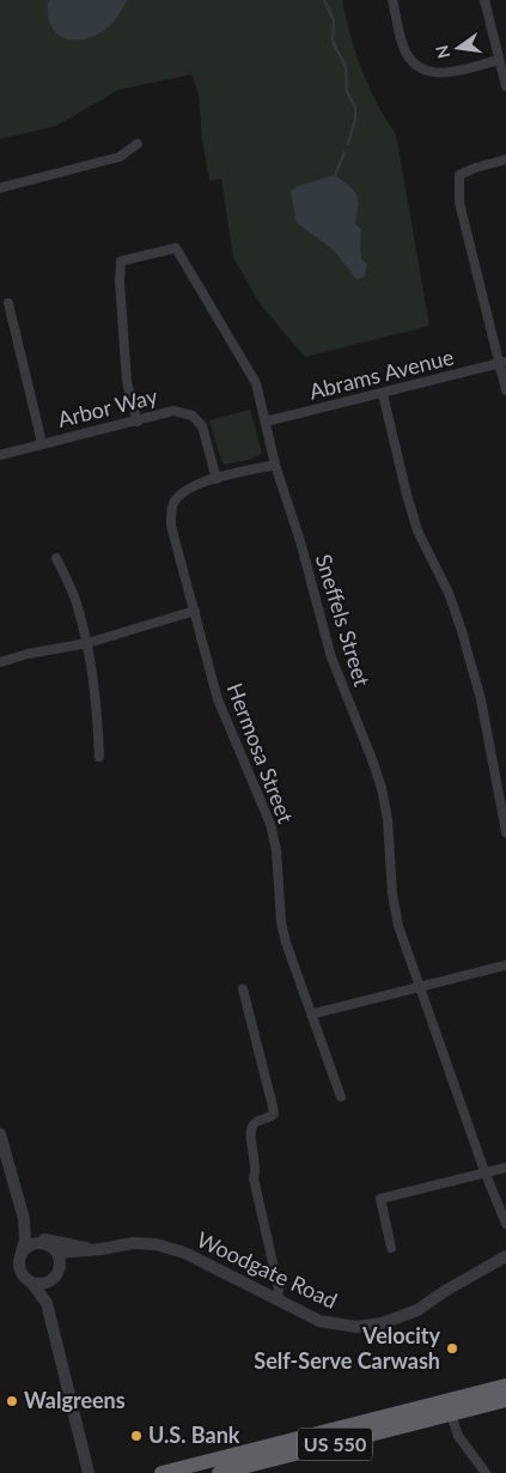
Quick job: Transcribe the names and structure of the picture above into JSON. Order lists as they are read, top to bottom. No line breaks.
{"streets":{"highway":["US 550"],"street":["Abrams Avenue","Arbor Way","Sneffels Street","Hermosa Street","Woodgate Road"]},"crossings":[["Abrams Avenue","Sneffels Street"],["Arbor Way","Sneffels Street"],["Arbor Way","Hermosa Street"]],"places":["Velocity Self-Serve Carwash","Walgreens","U.S. Bank"],"north":"left"}
